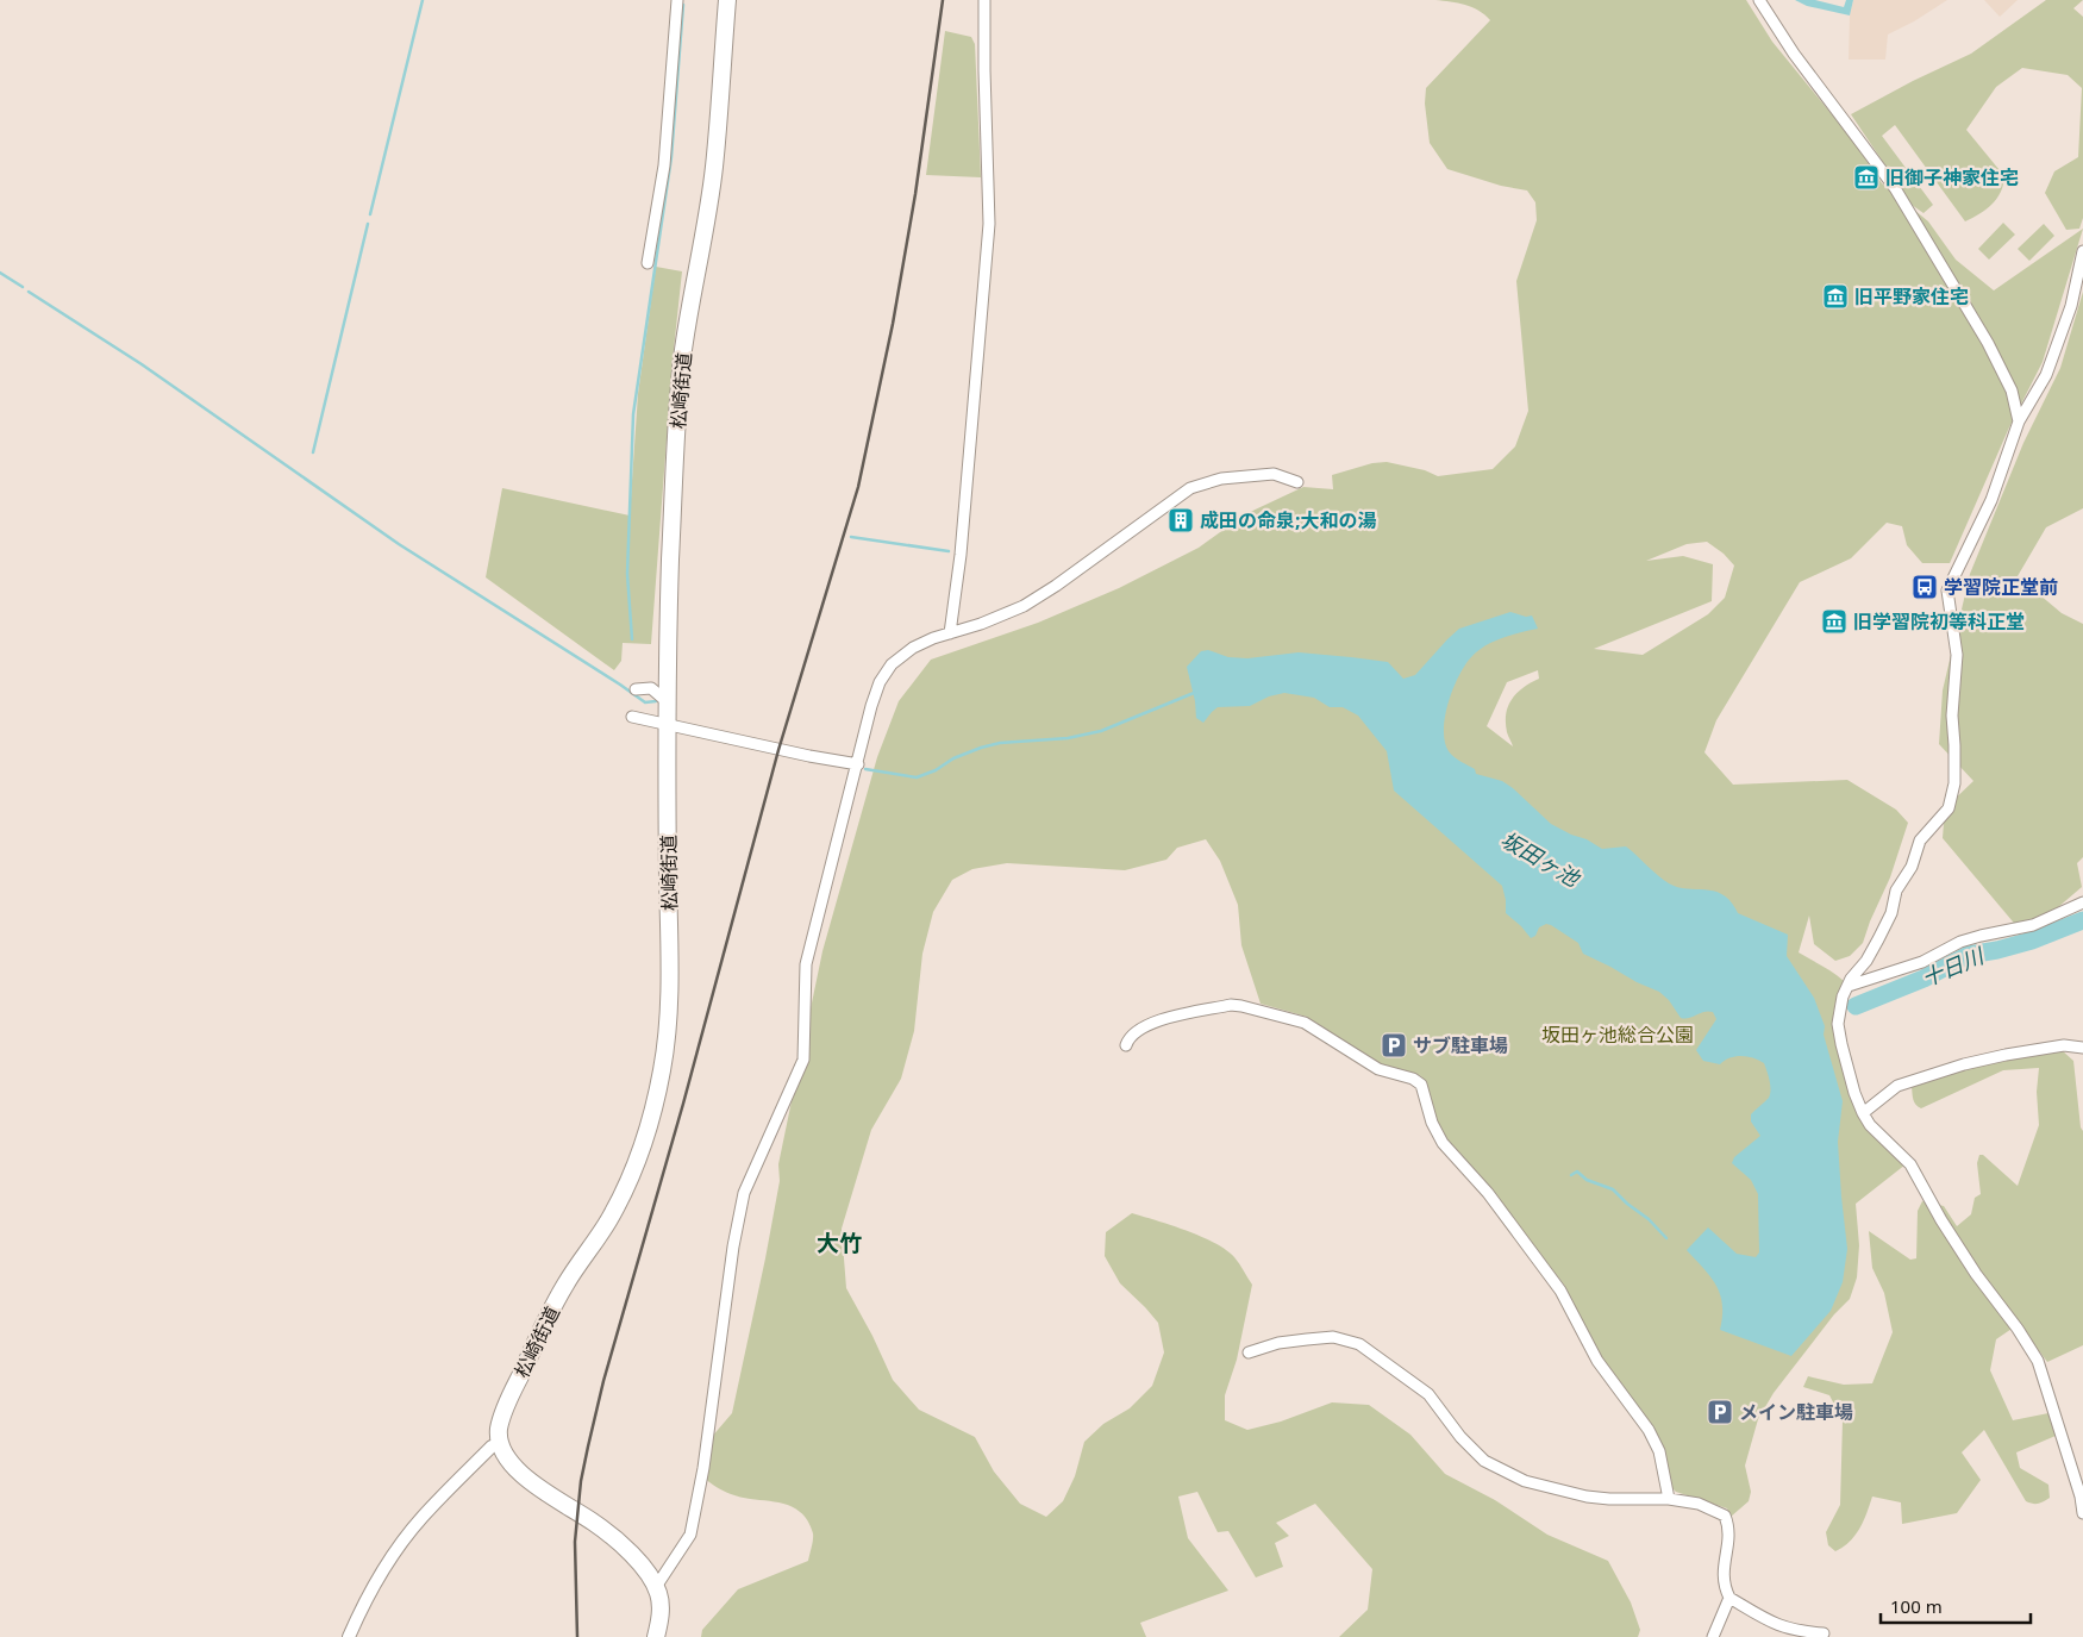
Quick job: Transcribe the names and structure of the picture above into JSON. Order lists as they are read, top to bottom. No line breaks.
{"streets":{"main road":["松崎街道"]},"districts":["大竹"],"water":["坂田ヶ池","十日川"],"parks":["坂田ヶ池総合公園"],"places":{"museum":["旧御子神家住宅","旧平野家住宅","旧学習院初等科正堂"],"building":["成田の命泉;大和の湯"],"bus stop":["学習院正堂前"],"parking":["サブ駐車場","メイン駐車場"]},"scale_bar":"100 m"}
